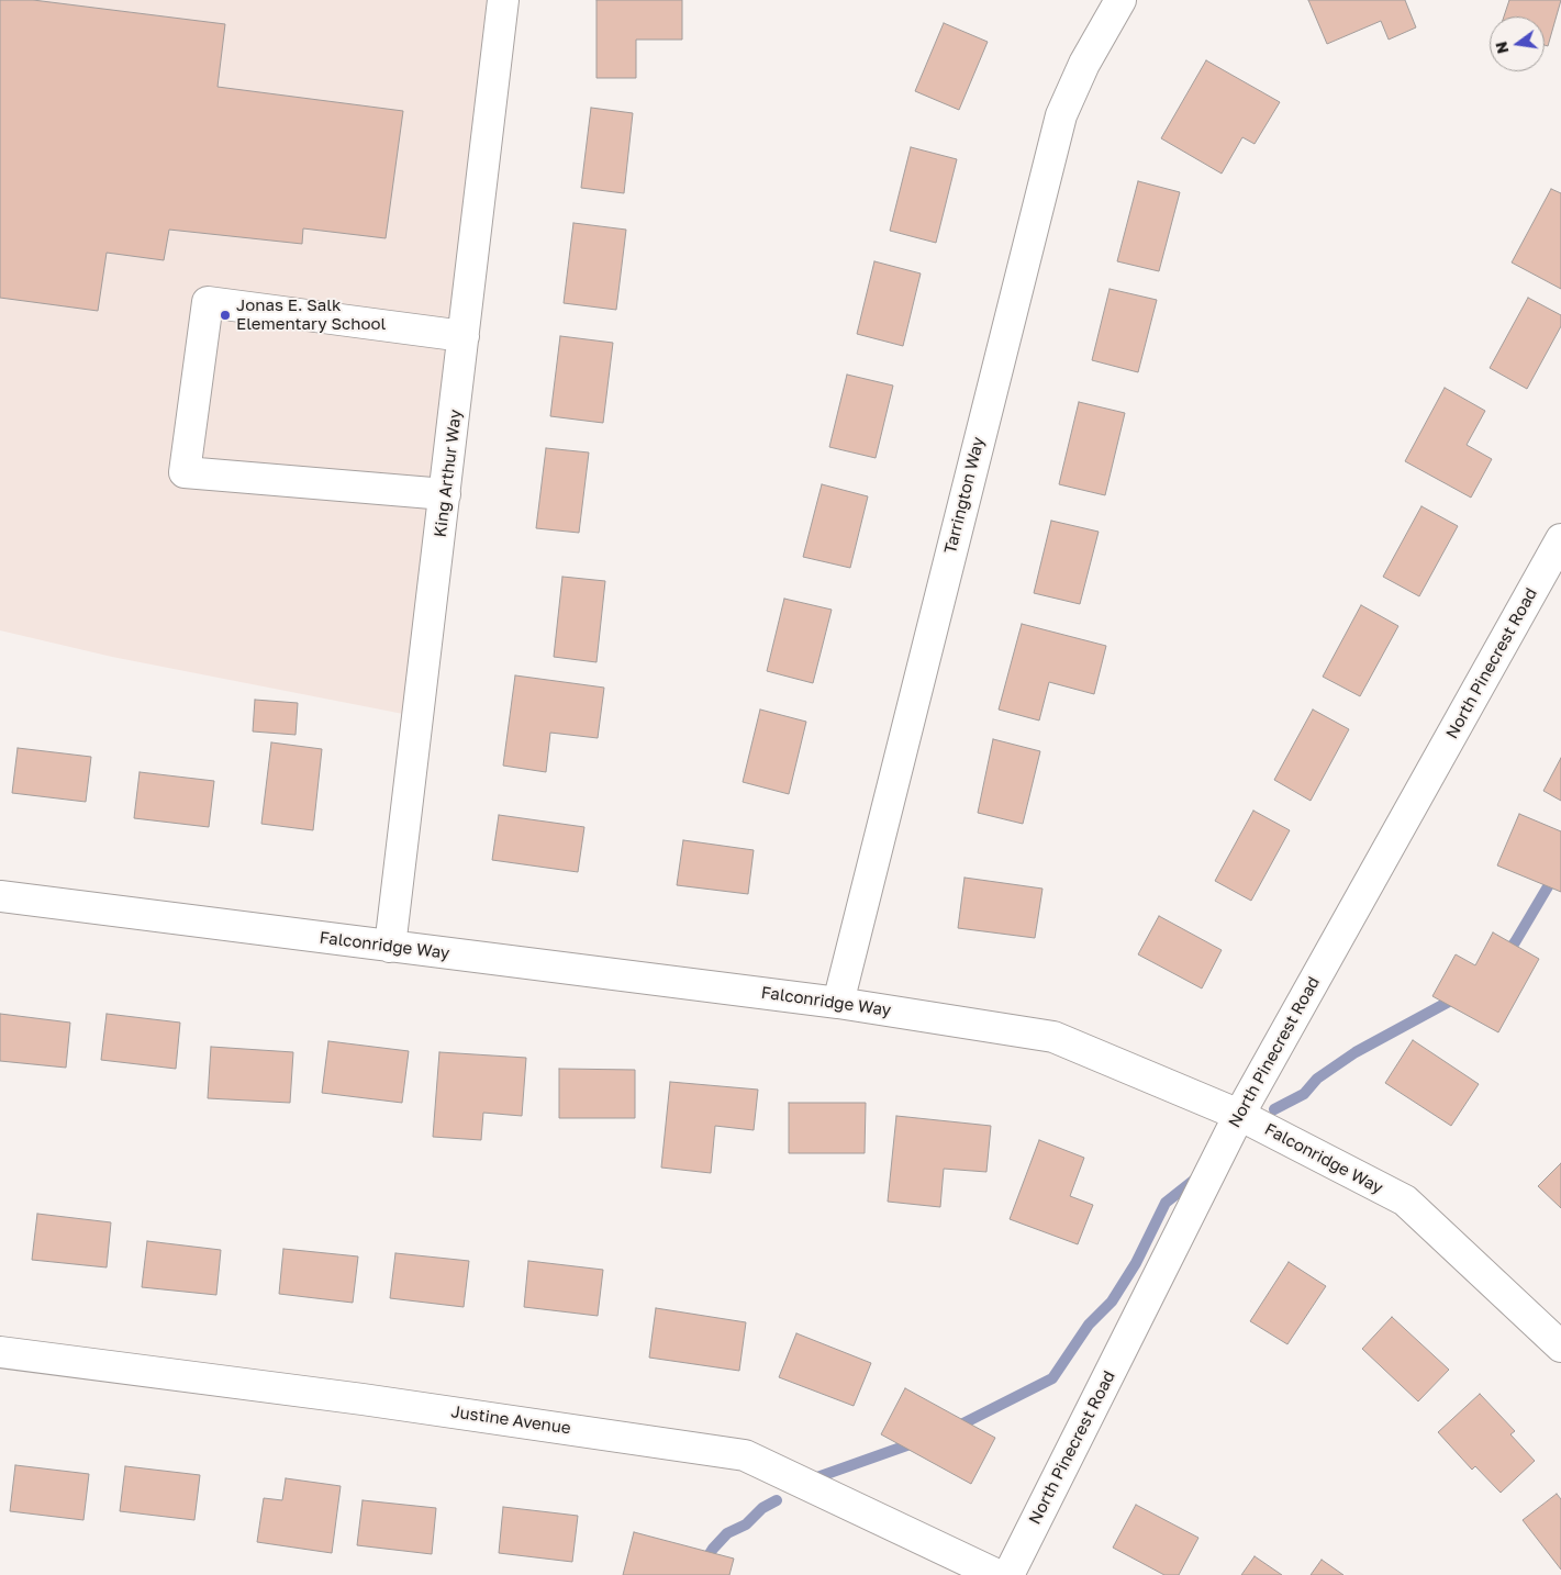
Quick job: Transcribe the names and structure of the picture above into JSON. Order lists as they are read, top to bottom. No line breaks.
{"streets":{"street":["King Arthur Way","Tarrington Way","North Pinecrest Road","Falconridge Way","Justine Avenue"]},"crossings":[["King Arthur Way","Falconridge Way"],["Tarrington Way","Falconridge Way"],["North Pinecrest Road","Falconridge Way"]],"places":["Jonas E. Salk Elementary School"],"north":"left"}
